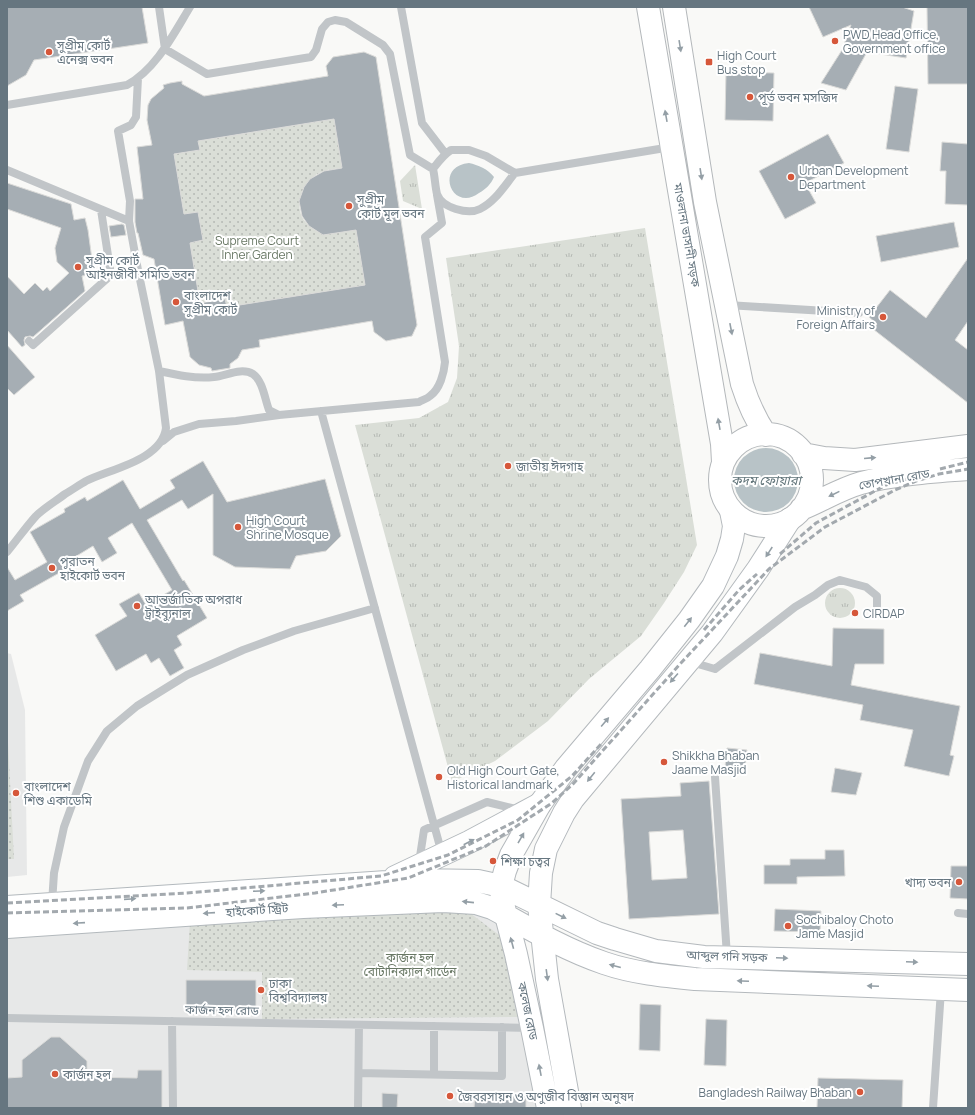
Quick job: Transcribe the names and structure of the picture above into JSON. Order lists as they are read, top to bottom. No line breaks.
{"streets":{"main road":["মাওলানা ভাসানী সড়ক","তোপখানা রোড","হাইকোর্ট স্ট্রিট","আব্দুল গনি সড়ক","কলেজ রোড"],"lane":["কার্জন হল রোড"]},"crossings":[["মাওলানা ভাসানী সড়ক","তোপখানা রোড"],["মাওলানা ভাসানী সড়ক","কলেজ রোড"],["তোপখানা রোড","কলেজ রোড"],["হাইকোর্ট স্ট্রিট","আব্দুল গনি সড়ক"],["হাইকোর্ট স্ট্রিট","কলেজ রোড"],["আব্দুল গনি সড়ক","কলেজ রোড"],["কার্জন হল রোড","কলেজ রোড"]],"water":["কদম ফোয়ারা"],"parks":["Supreme Court Inner Garden","কার্জন হল বোটানিক্যাল গার্ডেন"],"places":{"other":["PWD Head Office, Government office","সুপ্রীম কোর্ট এনেক্স ভবন","পূর্ত ভবন মসজিদ","Urban Development Department","সুপ্রীম কোর্ট মূল ভবন","সুপ্রীম কোর্ট আইনজীবী সমিতি ভবন","বাংলাদেশ সুপ্রীম কোর্ট","Ministry of Foreign Affairs","জাতীয় ঈদগাহ","High Court Shrine Mosque","পুরাতন হাইকোর্ট ভবন","আন্তর্জাতিক অপরাধ ট্রাইব্যুনাল","CIRDAP","Shikkha Bhaban Jaame Masjid","Old High Court Gate, Historical landmark","বাংলাদেশ শিশু একাডেমি","শিক্ষা চত্বর","খাদ্য ভবন","Sochibaloy Choto Jame Masjid","ঢাকা বিশ্ববিদ্যালয়","কার্জন হল","Bangladesh Railway Bhaban","জৈবরসায়ন ও অণুজীব বিজ্ঞান অনুষদ"],"transit":["High Court Bus stop"]}}
